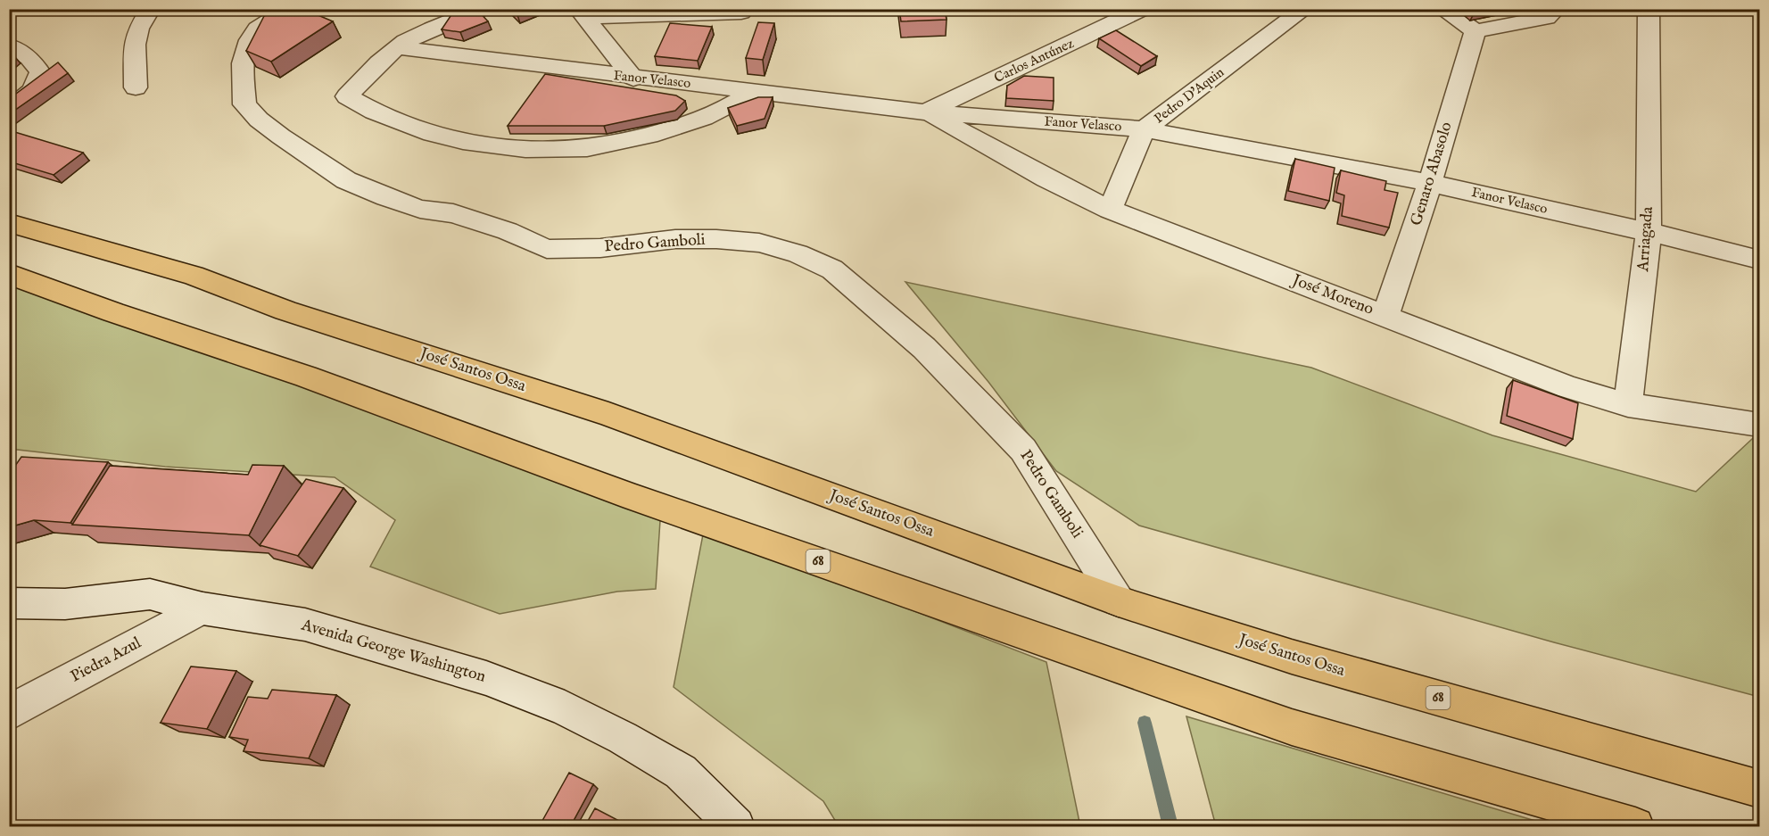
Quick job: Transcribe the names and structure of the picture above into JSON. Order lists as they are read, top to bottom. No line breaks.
{"streets":{"highway":["José Santos Ossa","68"],"street":["Carlos Antúnez","Fanor Velasco","Pedro D'Aquin","Genaro Abasolo","Arriagada","Pedro Gamboli","José Moreno","Avenida George Washington","Piedra Azul"]},"crossings":[["Carlos Antúnez","Fanor Velasco"],["Carlos Antúnez","José Moreno"],["Fanor Velasco","Pedro D'Aquin"],["Fanor Velasco","Genaro Abasolo"],["Fanor Velasco","Arriagada"],["Fanor Velasco","José Moreno"],["Pedro D'Aquin","José Moreno"],["Genaro Abasolo","José Moreno"],["Arriagada","José Moreno"],["Pedro Gamboli","José Santos Ossa"],["Avenida George Washington","Piedra Azul"]]}
